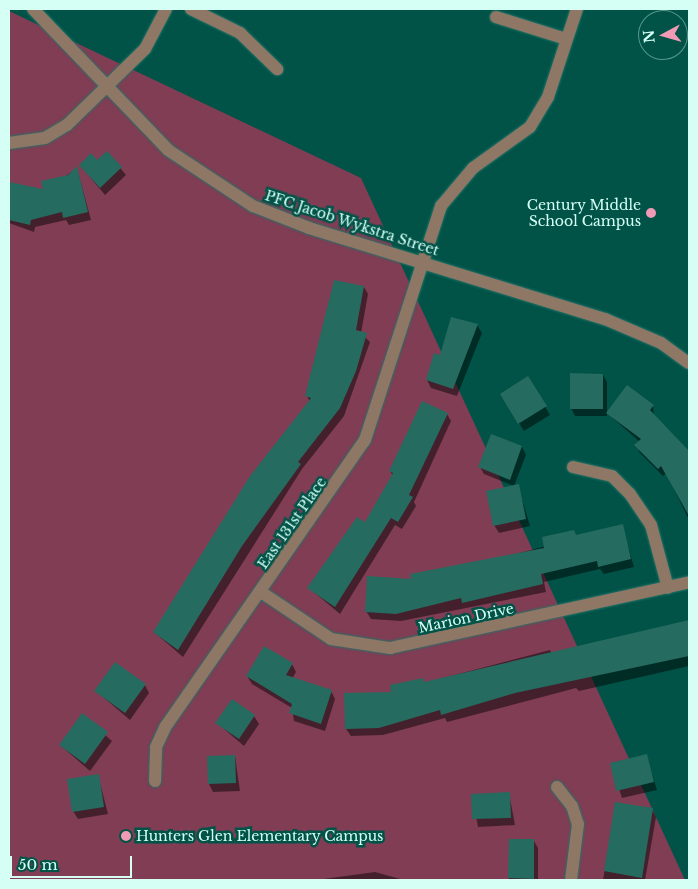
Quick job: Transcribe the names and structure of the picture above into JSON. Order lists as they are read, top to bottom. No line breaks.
{"streets":{"street":["PFC Jacob Wykstra Street","East 131st Place","Marion Drive"]},"crossings":[["PFC Jacob Wykstra Street","East 131st Place"],["East 131st Place","Marion Drive"]],"places":["Century Middle School Campus","Hunters Glen Elementary Campus"],"scale_bar":"50 m","north":"left"}
